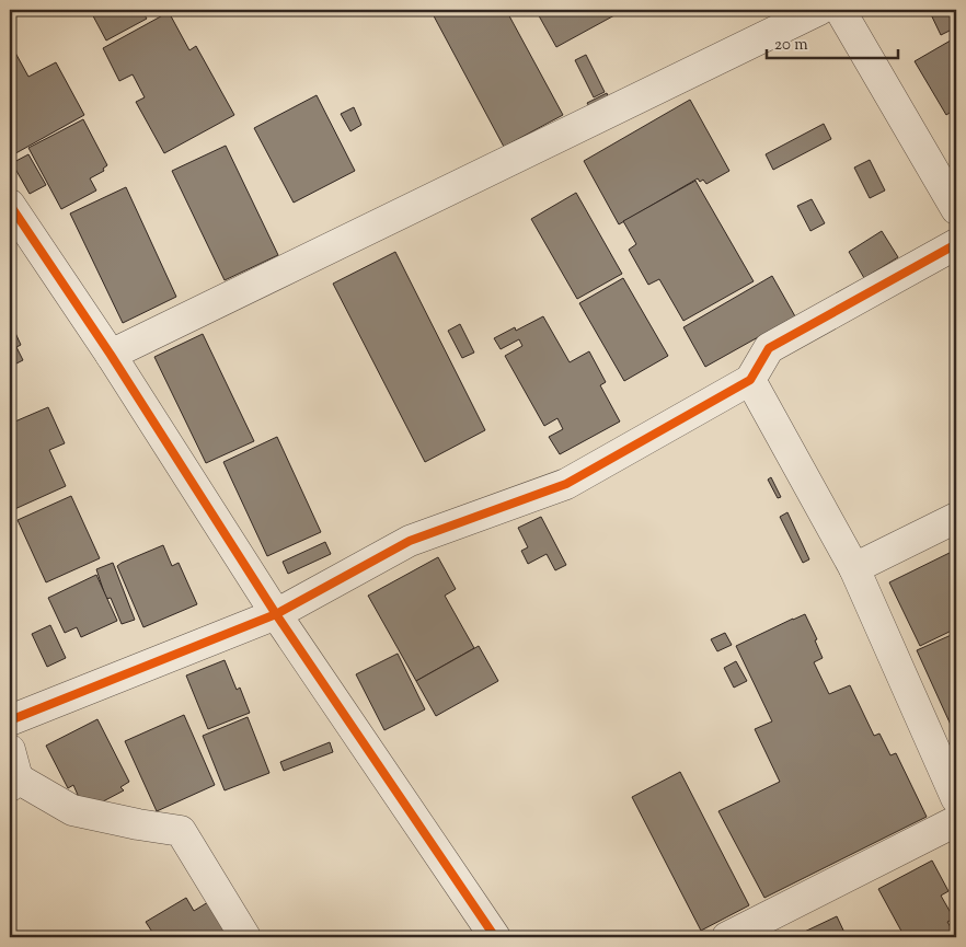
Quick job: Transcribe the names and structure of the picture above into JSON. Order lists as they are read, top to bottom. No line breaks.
{"scale_bar":"20 m"}
